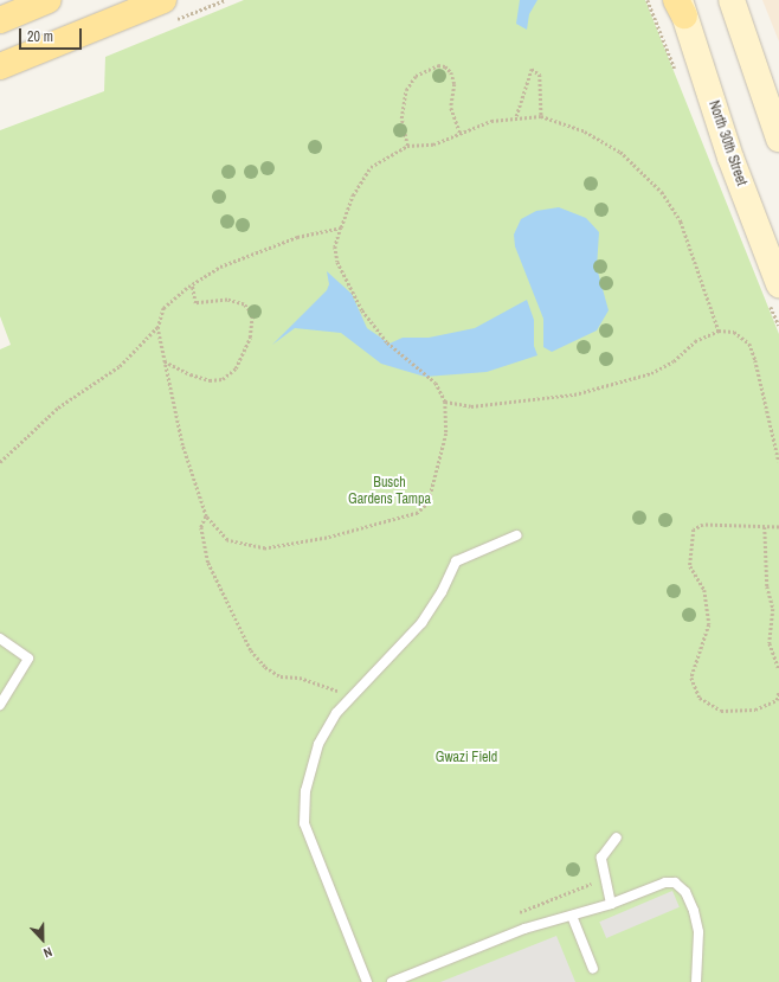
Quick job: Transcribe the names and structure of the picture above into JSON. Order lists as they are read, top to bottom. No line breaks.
{"streets":{"main road":["North 30th Street"]},"parks":["Busch Gardens Tampa","Gwazi Field"],"scale_bar":"20 m","north":"bottom"}
